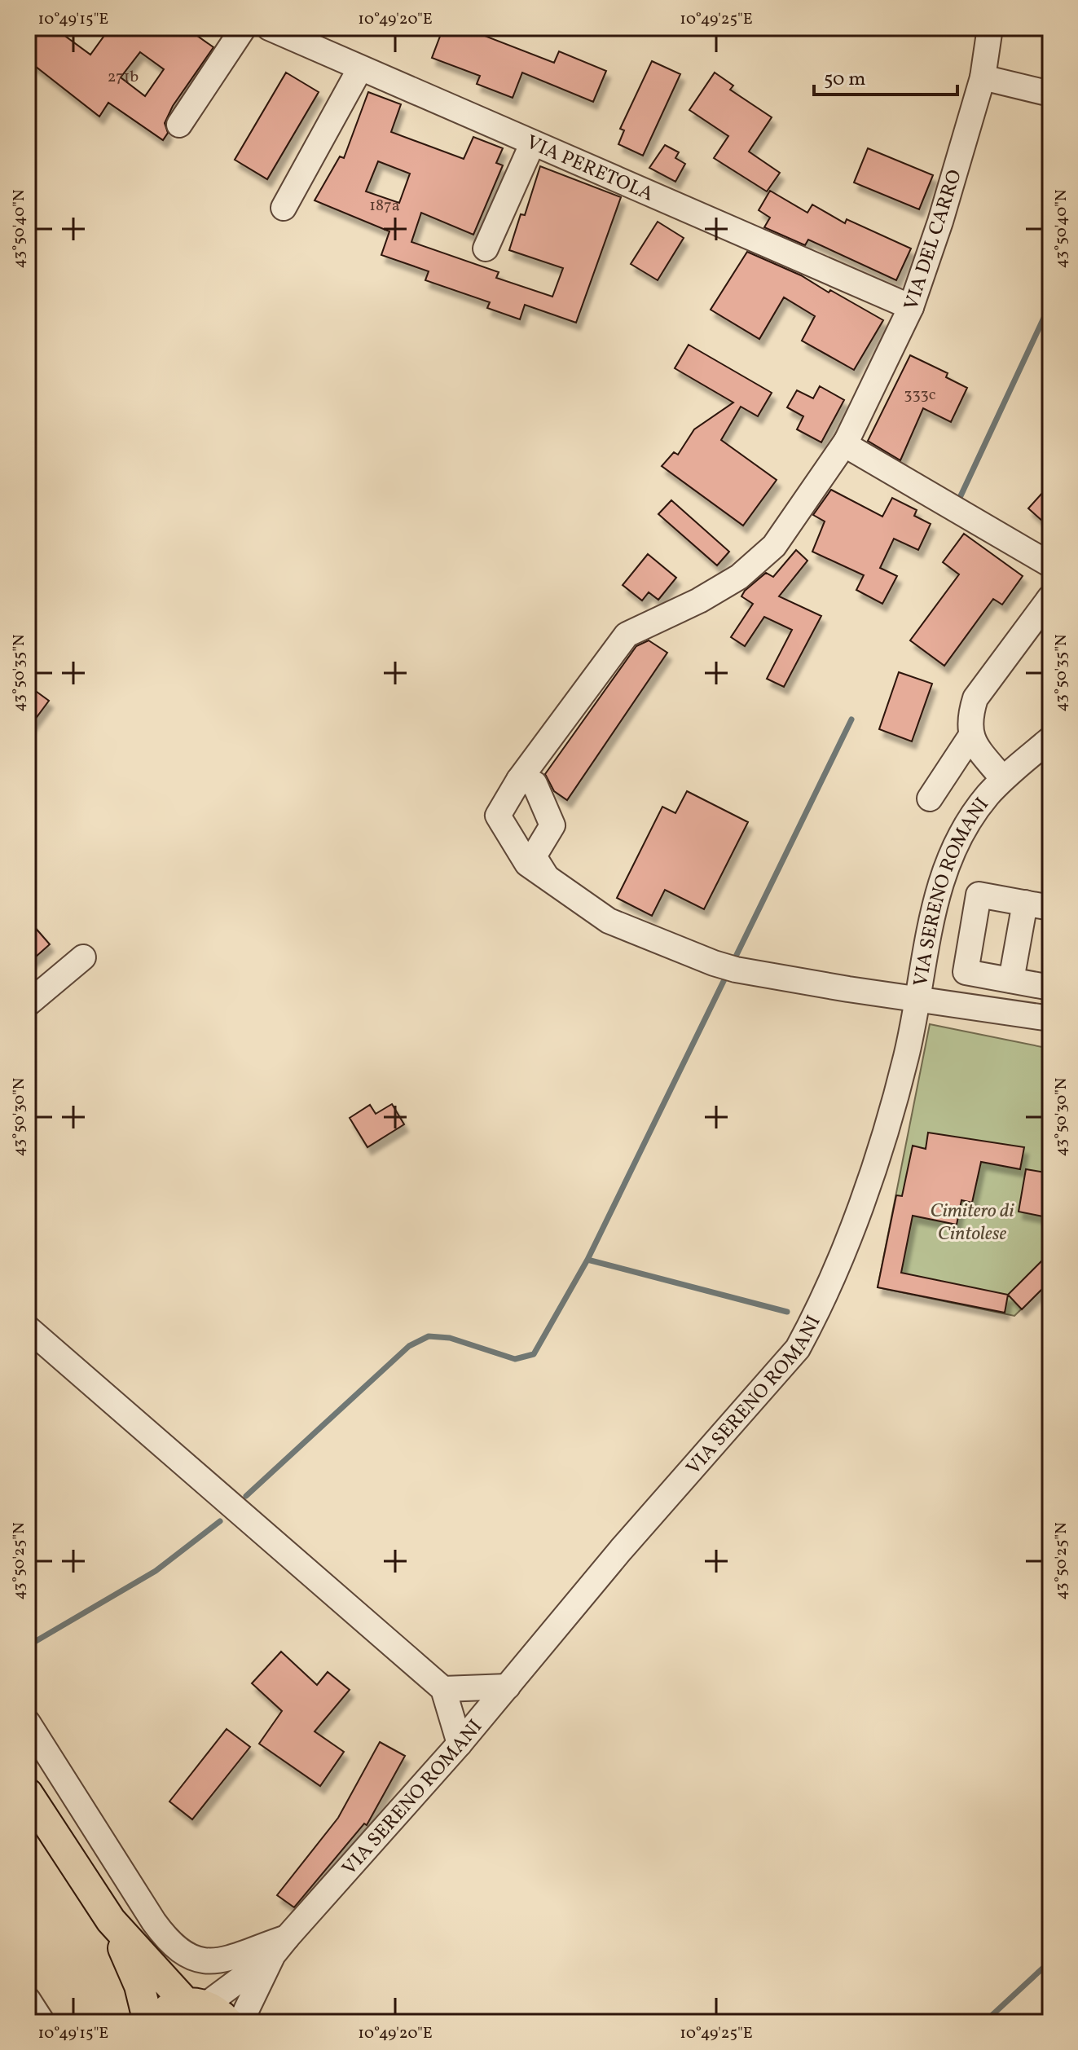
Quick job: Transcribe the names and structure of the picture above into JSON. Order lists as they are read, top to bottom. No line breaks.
{"streets":{"street":["VIA PERETOLA","VIA DEL CARRO","VIA SERENO ROMANI"]},"crossings":[["VIA PERETOLA","VIA DEL CARRO"]],"parks":["Cimitero di Cintolese"],"house_numbers":["271b","187a","333c"],"scale_bar":"50 m","coordinates":["10°49'15\"E","10°49'20\"E","10°49'25\"E","43°50'40\"N","43°50'35\"N","43°50'30\"N","43°50'25\"N"]}
